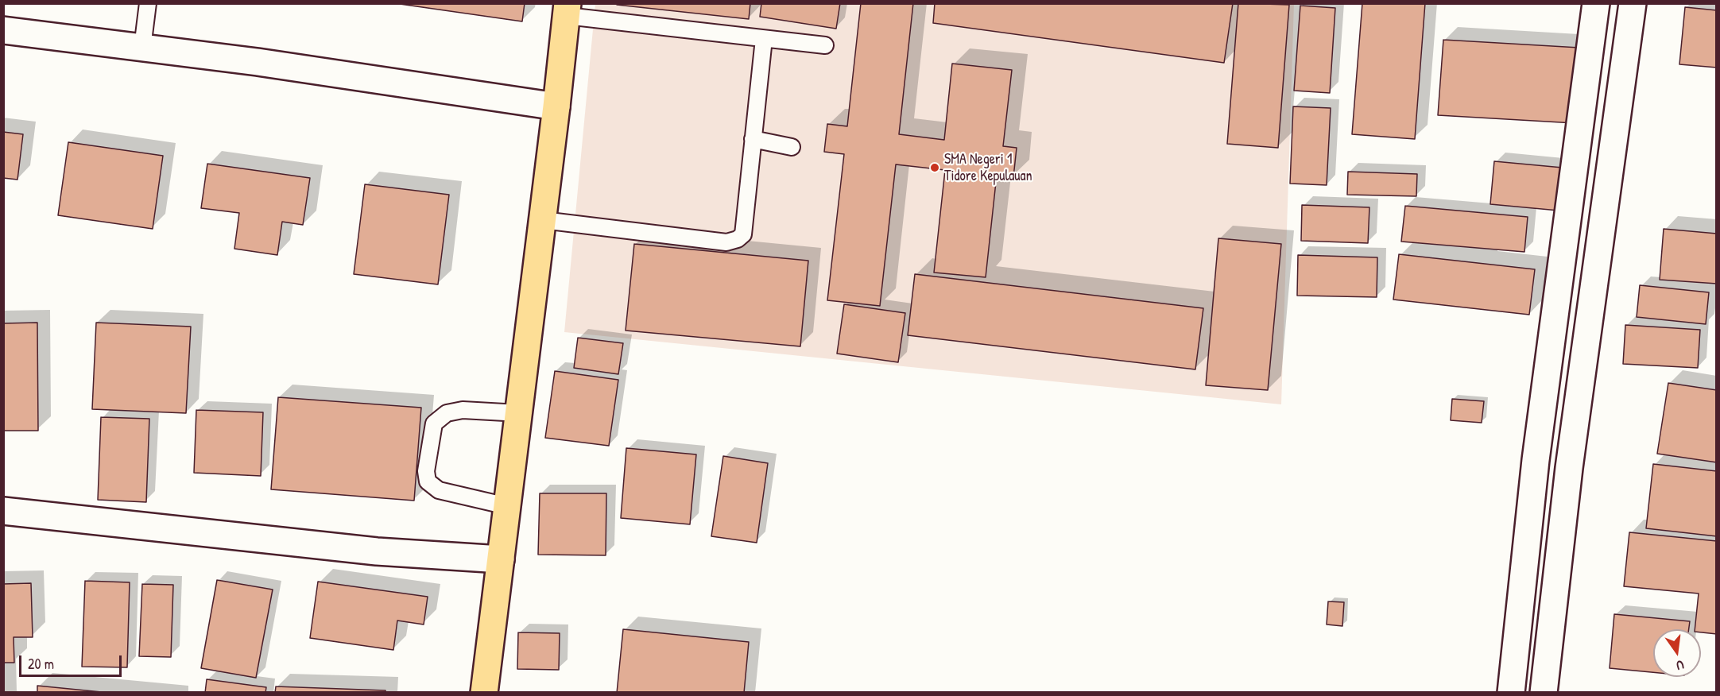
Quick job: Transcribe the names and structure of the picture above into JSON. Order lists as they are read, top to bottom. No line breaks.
{"places":["SMA Negeri 1 Tidore Kepulauan"],"scale_bar":"20 m","north":"bottom"}
